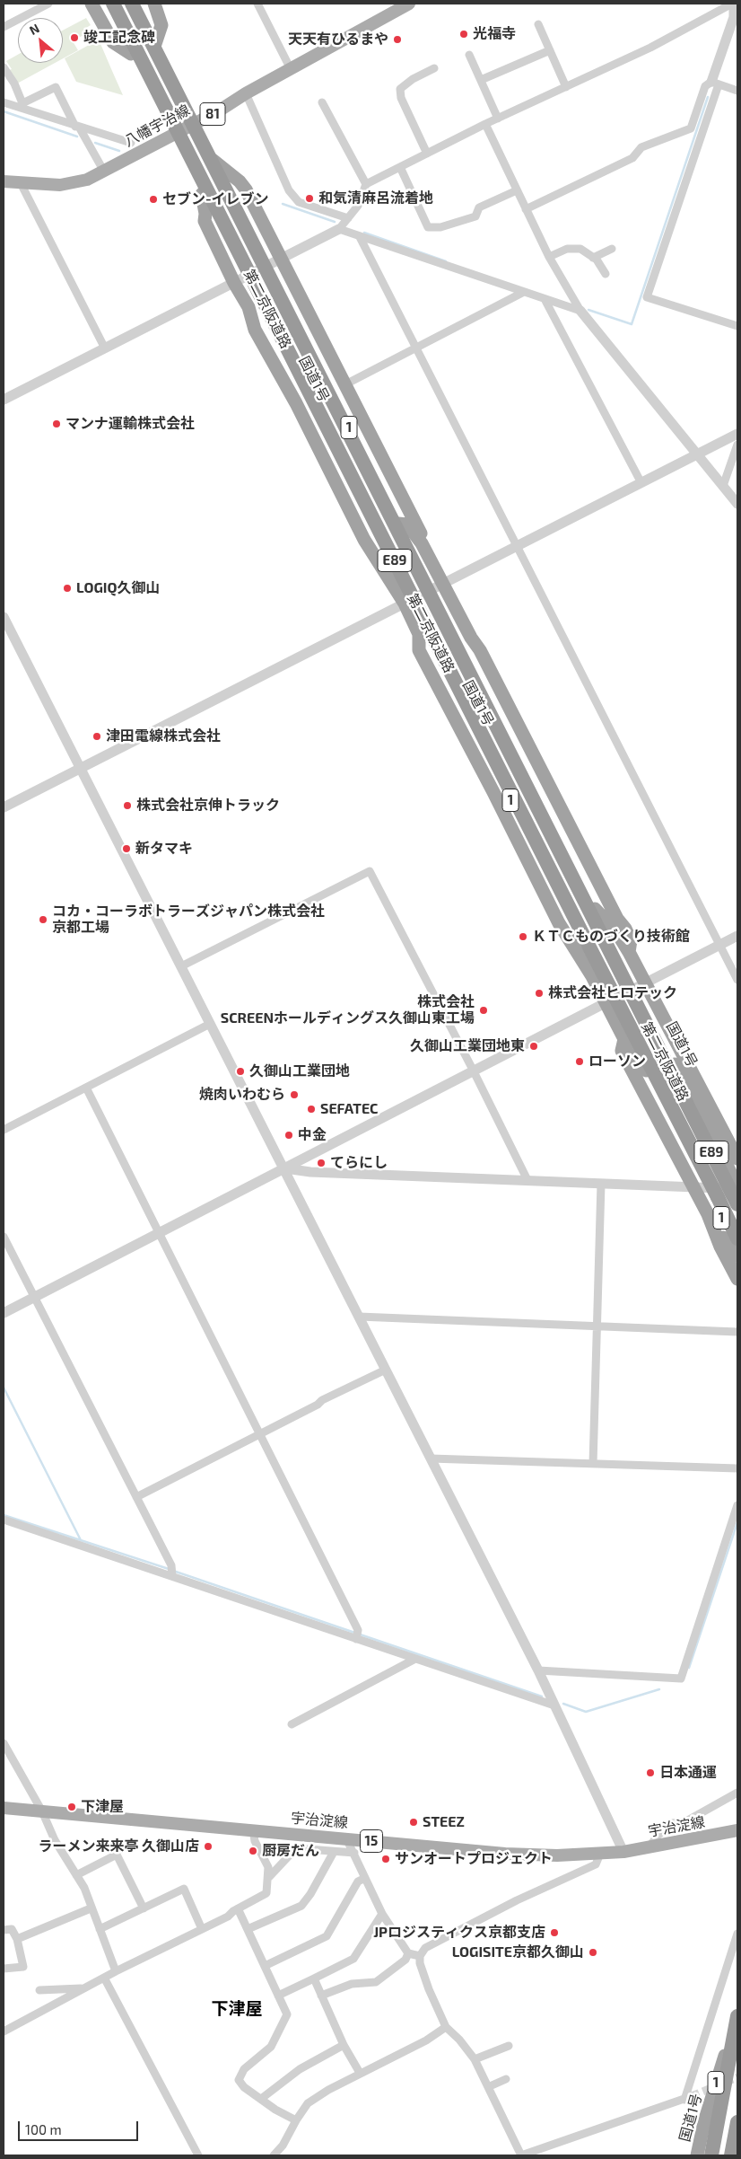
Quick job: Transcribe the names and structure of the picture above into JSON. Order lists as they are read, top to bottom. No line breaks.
{"streets":{"highway":["第二京阪道路","国道1号","1","E89"],"main road":["81","八幡宇治線","宇治淀線","15"]},"crossings":[["八幡宇治線","国道1号"],["第二京阪道路","国道1号"]],"districts":["下津屋"],"places":["光福寺","竣工記念碑","天天有ひるまや","和気清麻呂流着地","セブン-イレブン","マンナ運輸株式会社","LOGIQ久御山","津田電線株式会社","株式会社京伸トラック","新タマキ","コカ・コーラボトラーズジャパン株式会社 京都工場","ＫＴＣものづくり技術館","株式会社ヒロテック","株式会社 SCREENホールディングス久御山東工場","久御山工業団地東","ローソン","久御山工業団地","焼肉いわむら","SEFATEC","中金","てらにし","日本通運","下津屋","STEEZ","ラーメン来来亭 久御山店","厨房だん","サンオートプロジェクト","JPロジスティクス京都支店","LOGISITE京都久御山"],"scale_bar":"100 m","north":"top left"}
